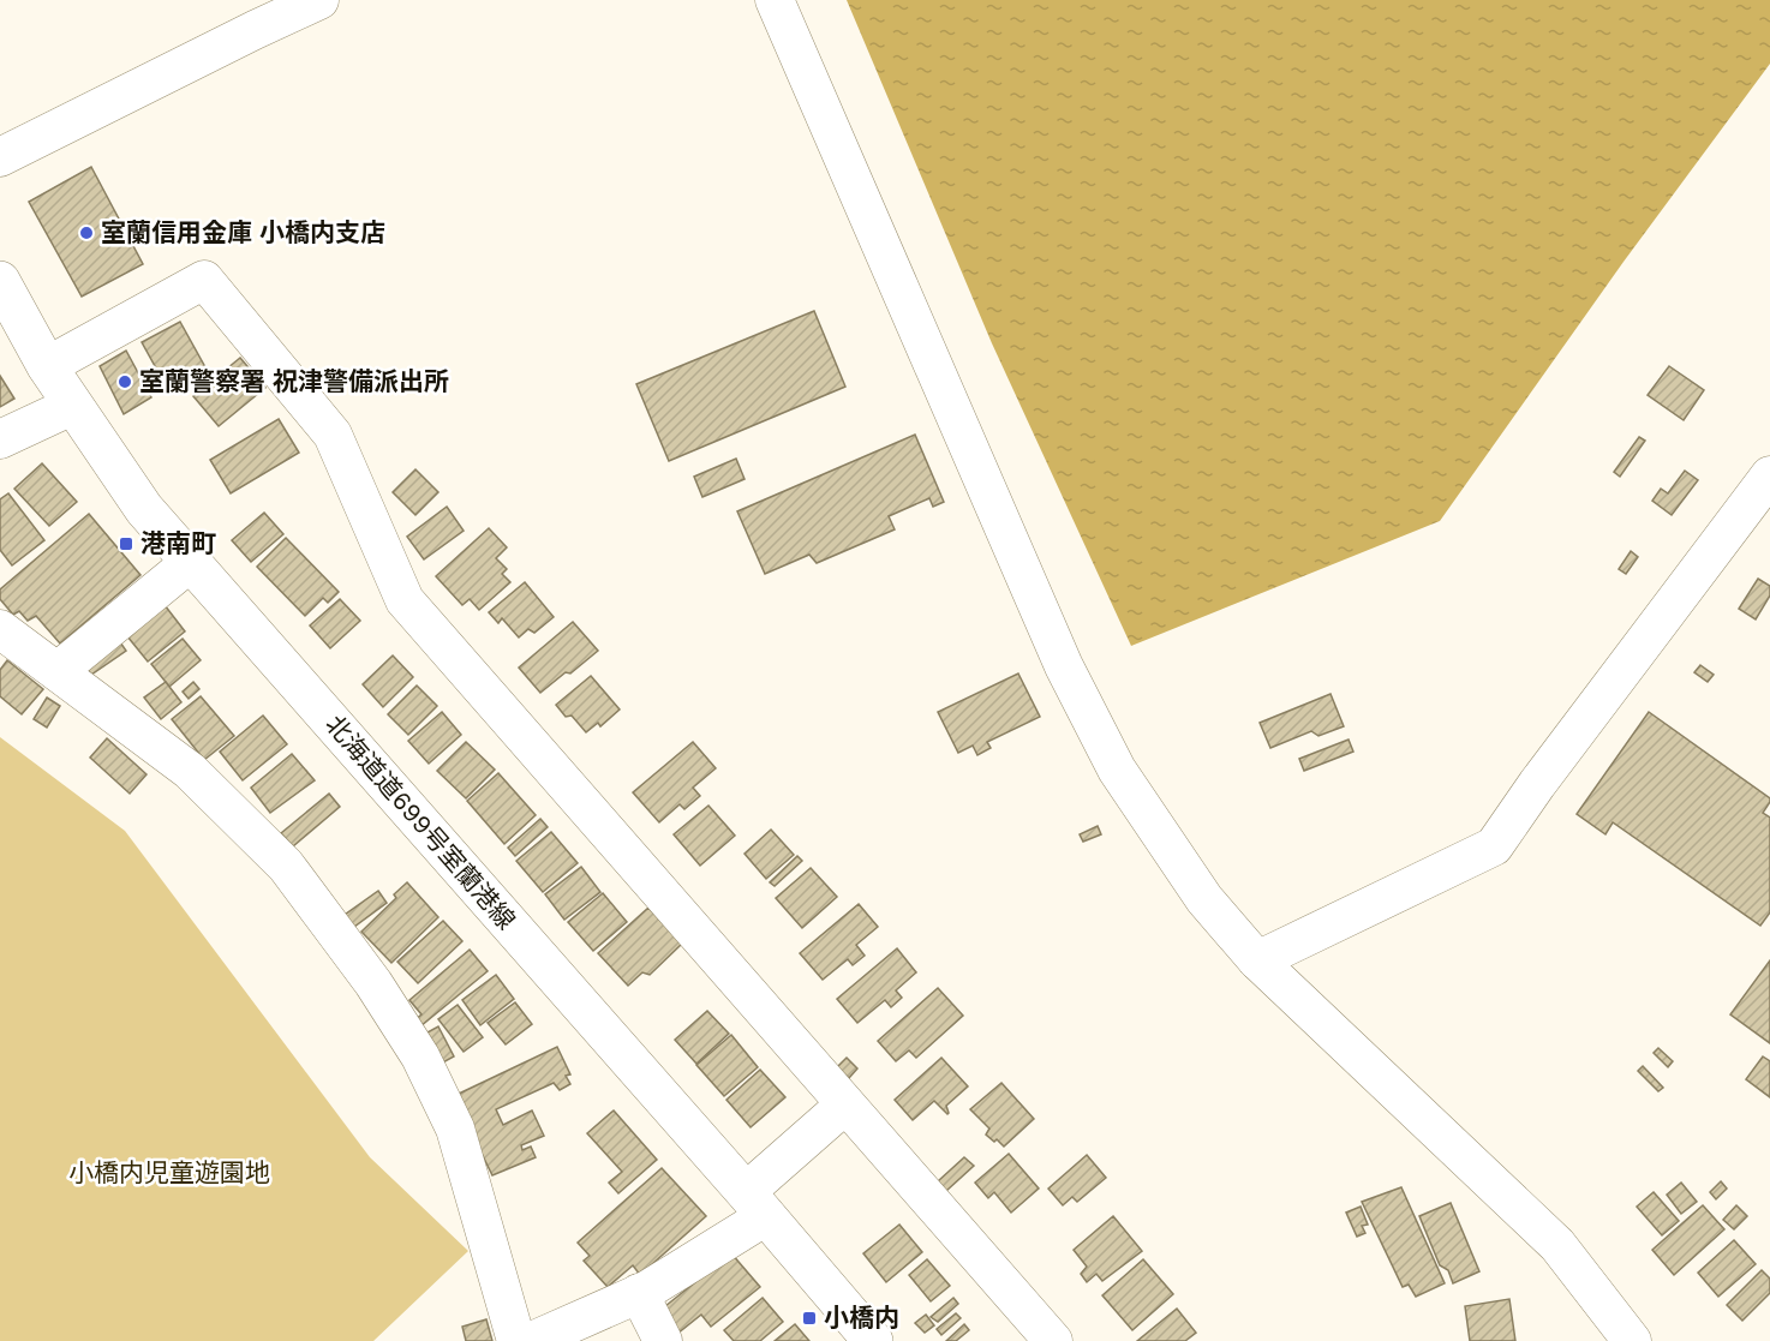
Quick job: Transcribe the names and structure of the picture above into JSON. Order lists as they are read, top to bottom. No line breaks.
{"streets":{"main road":["北海道道699号室蘭港線"]},"parks":["小橋内児童遊園地"],"places":{"other":["室蘭信用金庫 小橋内支店","室蘭警察署 祝津警備派出所"],"transit":["港南町","小橋内"]}}
